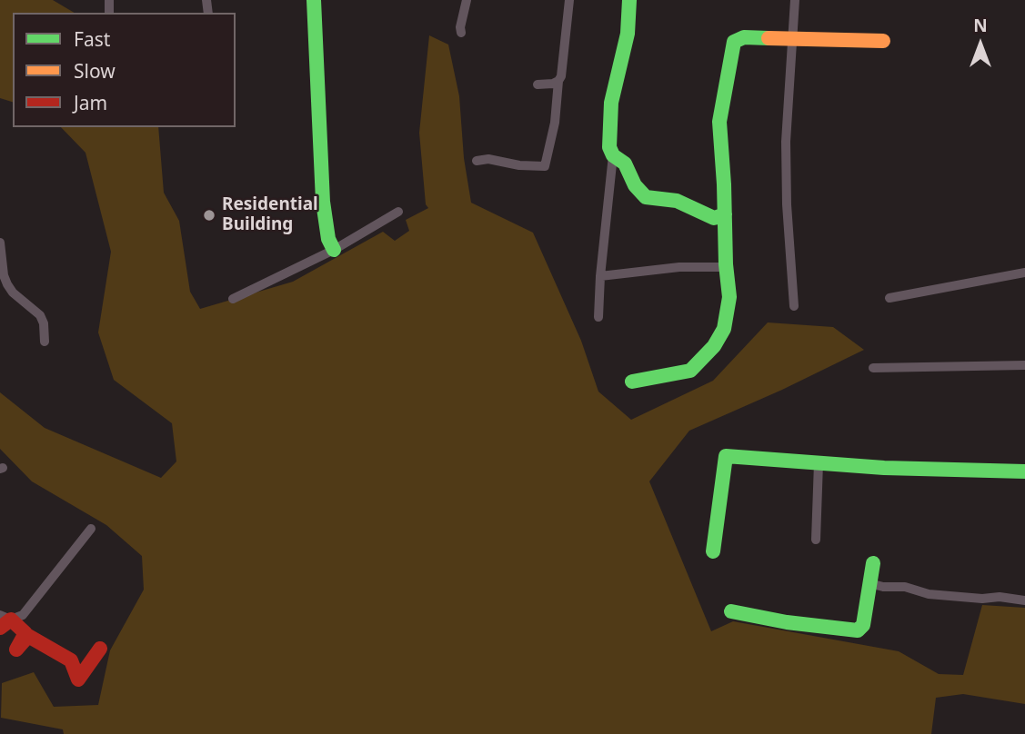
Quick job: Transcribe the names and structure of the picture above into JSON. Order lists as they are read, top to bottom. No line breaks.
{"places":["Residential Building"],"legend":["Fast","Slow","Jam"],"north":"top"}
